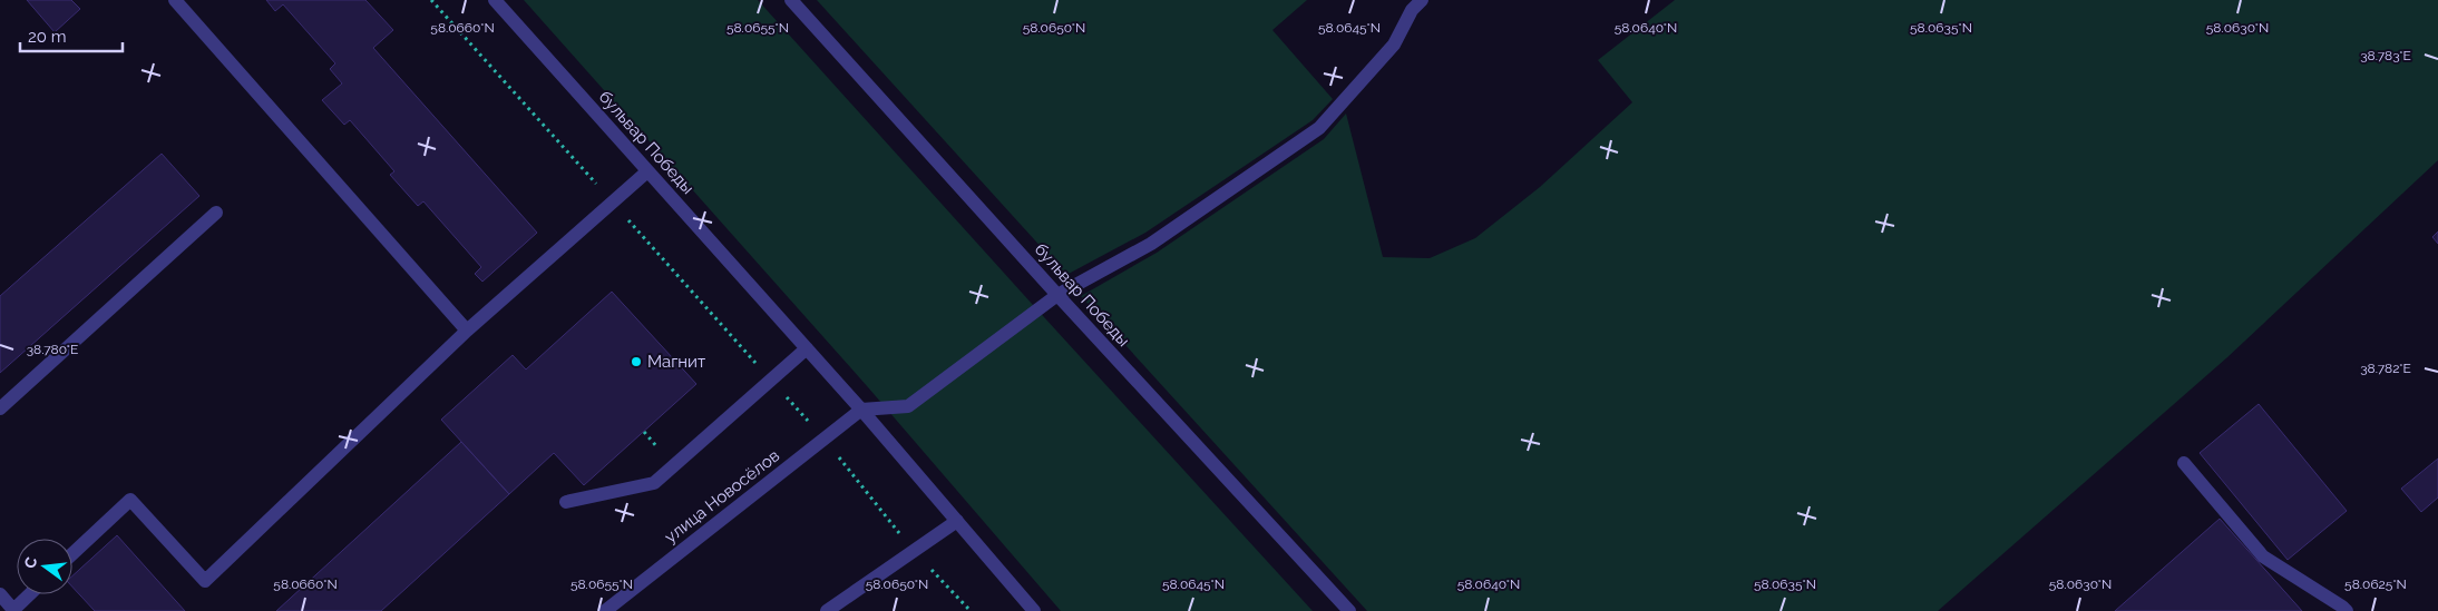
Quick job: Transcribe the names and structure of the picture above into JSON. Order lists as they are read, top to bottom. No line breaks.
{"streets":{"street":["бульвар Победы","улица Новосёлов"]},"crossings":[["бульвар Победы","улица Новосёлов"]],"places":["Магнит"],"scale_bar":"20 m","north":"left","coordinates":["58.0660°N","58.0655°N","58.0650°N","58.0645°N","58.0640°N","58.0635°N","58.0630°N","38.783°E","38.780°E","38.782°E","58.0625°N"]}
